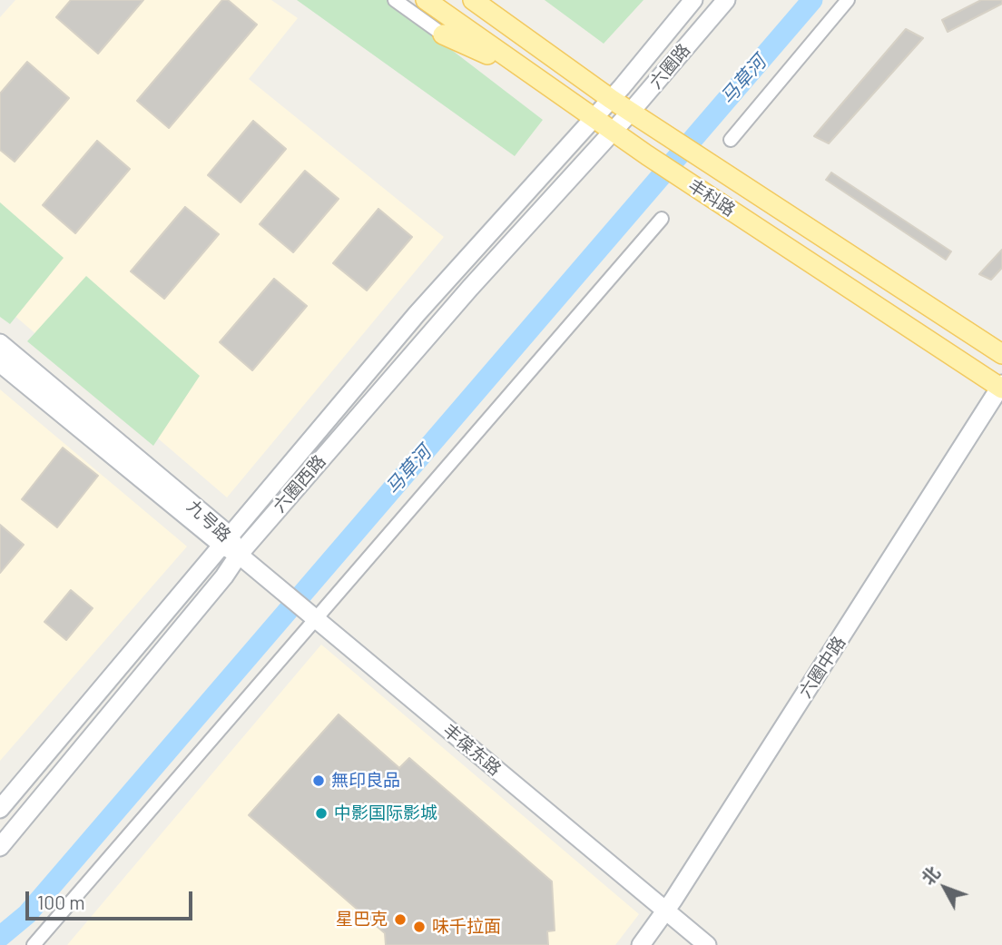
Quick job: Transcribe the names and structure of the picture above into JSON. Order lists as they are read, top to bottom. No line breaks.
{"streets":{"main road":["六圈路","丰科路","六圈西路","九号路","六圈中路","丰葆东路"]},"crossings":[["六圈路","丰科路"],["六圈路","六圈西路"],["丰科路","六圈西路"],["丰科路","六圈中路"],["六圈西路","九号路"],["六圈西路","丰葆东路"],["九号路","丰葆东路"],["六圈中路","丰葆东路"]],"water":["马草河"],"places":["無印良品","中影国际影城","星巴克","味千拉面"],"scale_bar":"100 m","north":"top left"}
